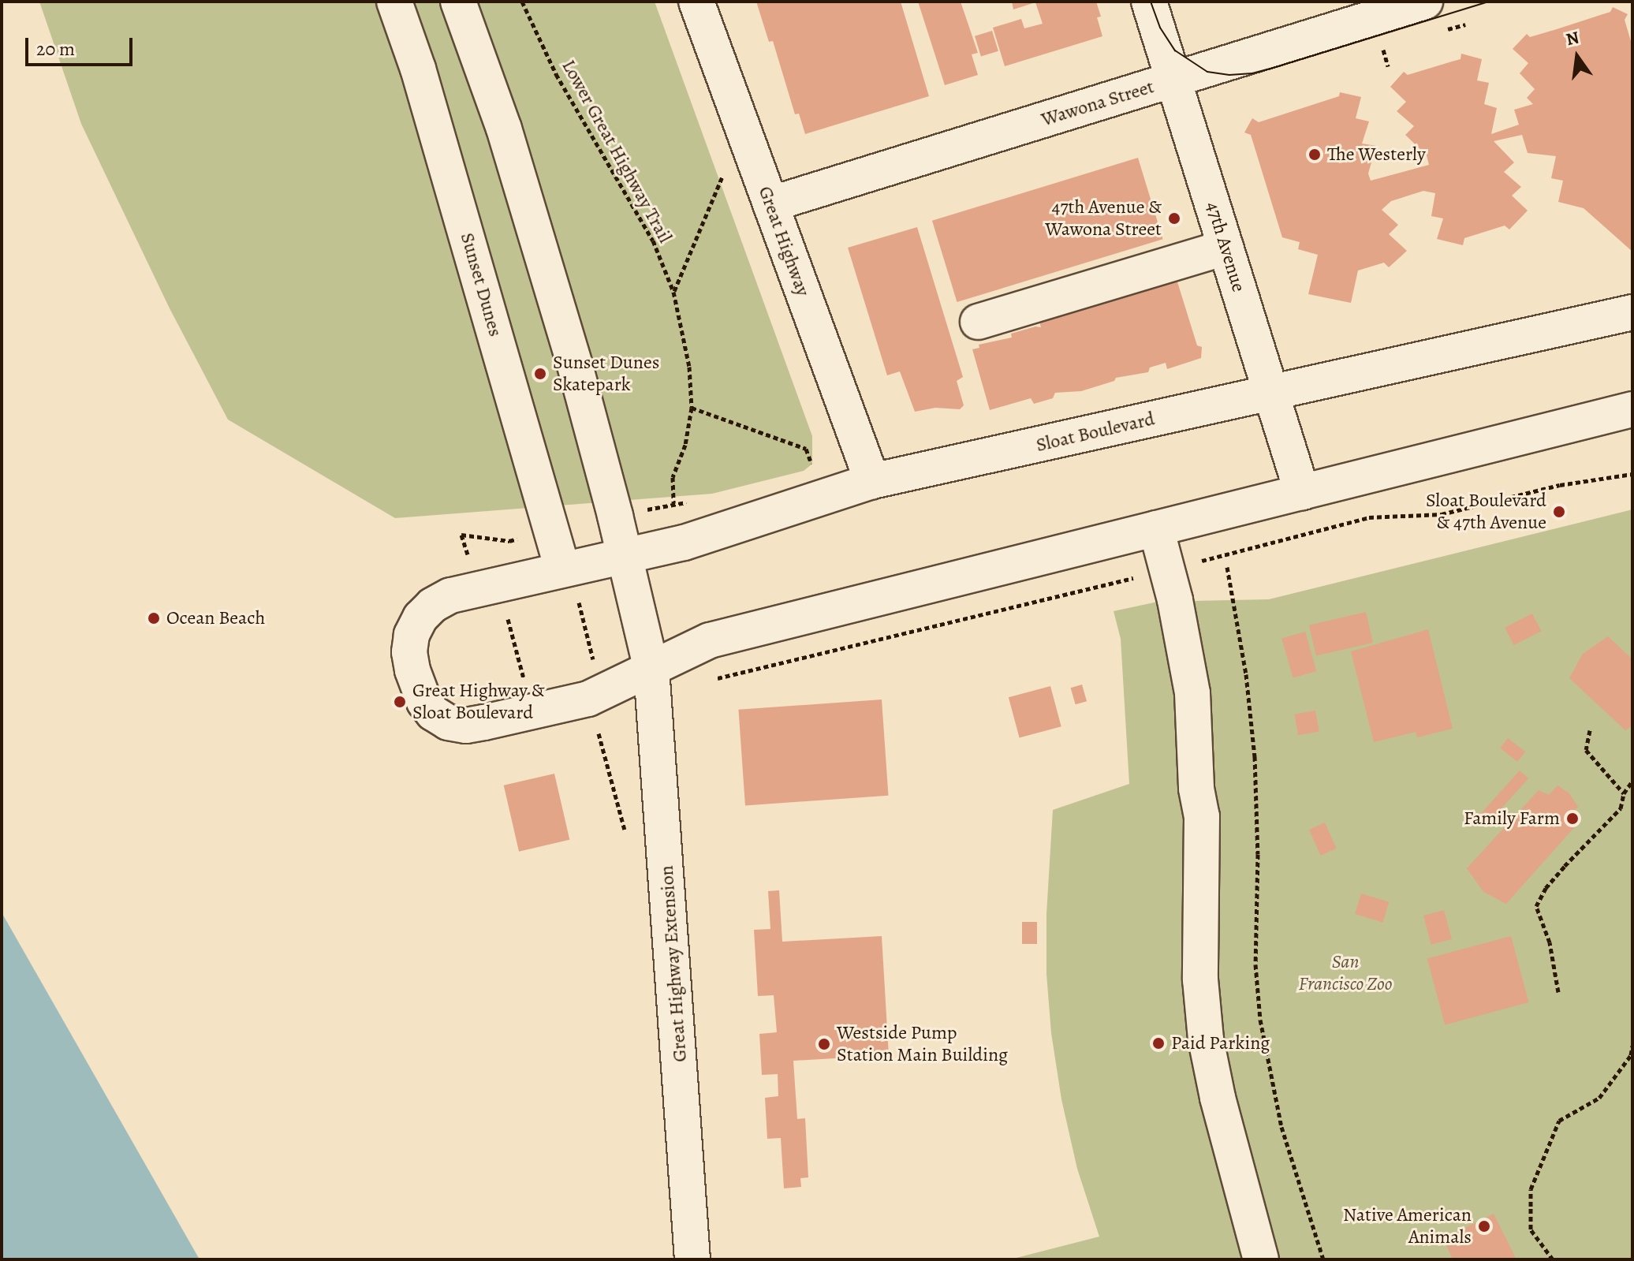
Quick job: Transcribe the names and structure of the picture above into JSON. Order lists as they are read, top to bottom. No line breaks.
{"streets":{"street":["Wawona Street","Great Highway","47th Avenue","Sunset Dunes","Sloat Boulevard","Great Highway Extension"],"path":["Lower Great Highway Trail"]},"crossings":[["Wawona Street","Great Highway"],["Wawona Street","47th Avenue"],["Great Highway","Sloat Boulevard"],["47th Avenue","Sloat Boulevard"],["Sunset Dunes","Sloat Boulevard"]],"parks":["San Francisco Zoo"],"places":["The Westerly","47th Avenue & Wawona Street","Sunset Dunes Skatepark","Sloat Boulevard & 47th Avenue","Ocean Beach","Great Highway & Sloat Boulevard","Family Farm","Paid Parking","Westside Pump Station Main Building","Native American Animals"],"scale_bar":"20 m","north":"top"}
